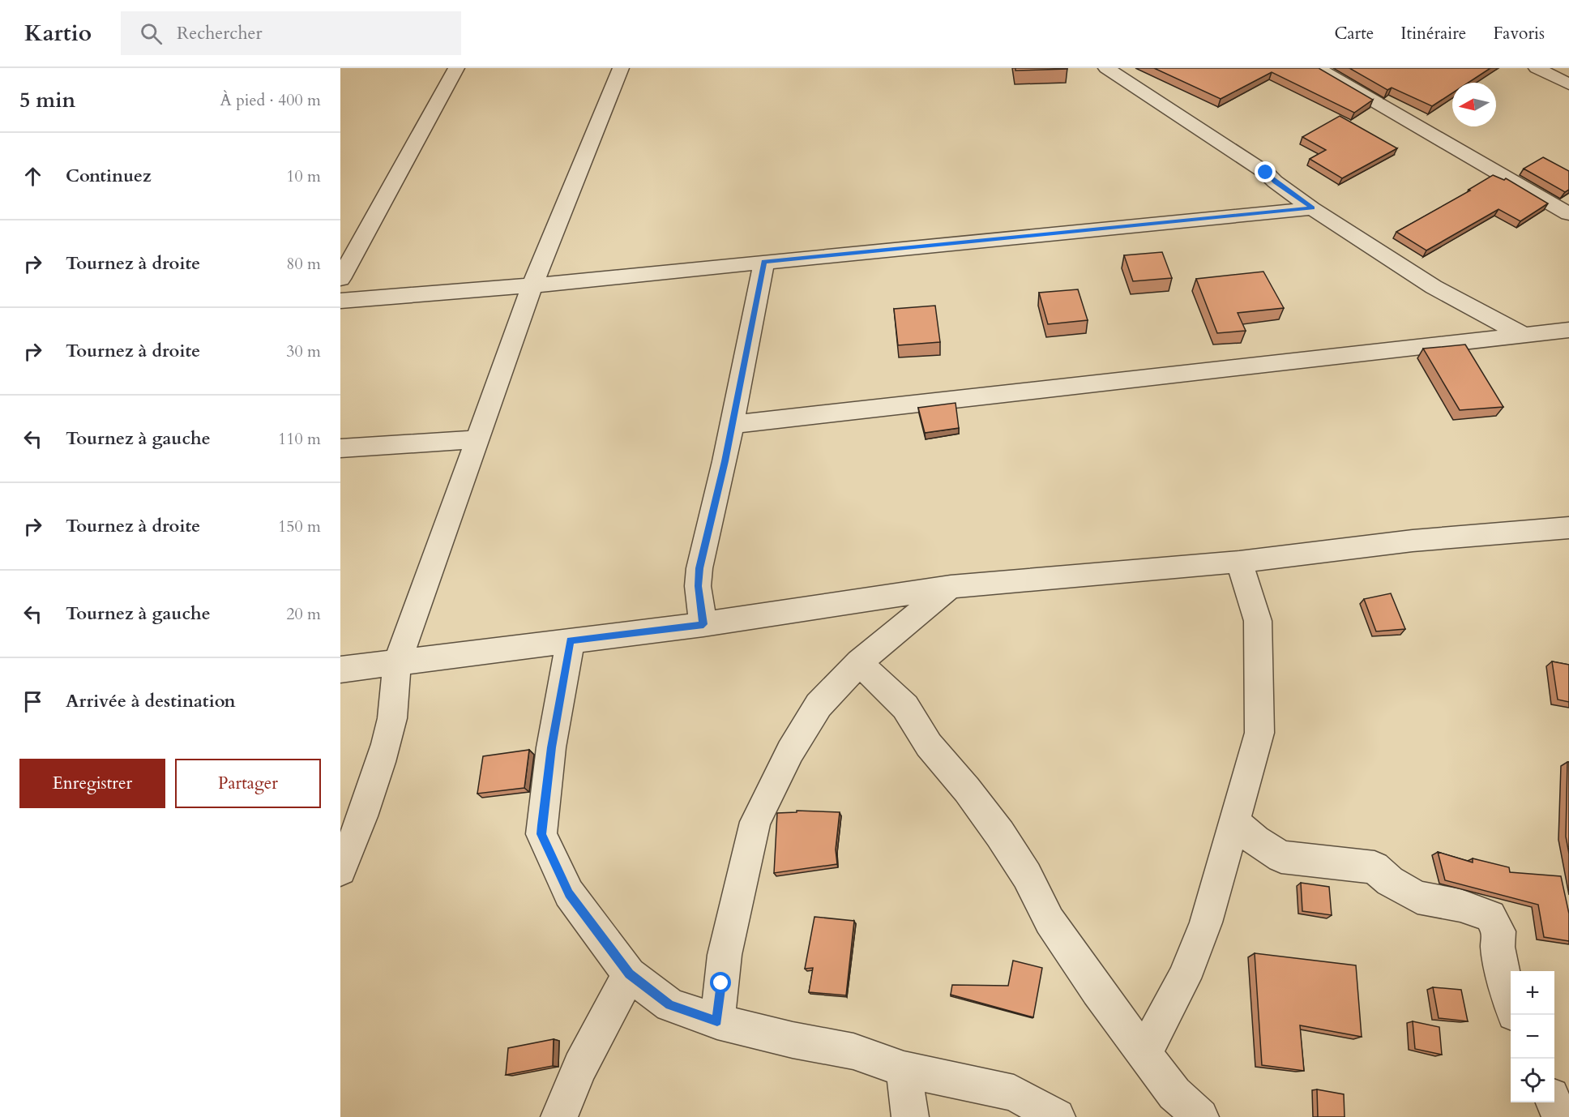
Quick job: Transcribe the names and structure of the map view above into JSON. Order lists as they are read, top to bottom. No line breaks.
{"north":"left","page":{"header":"Kartio","search":"Rechercher","nav":["Carte","Itinéraire","Favoris"],"heading":["5 min","À pied · 400 m"],"list":[["Continuez","10 m"],["Tournez à droite","80 m"],["Tournez à droite","30 m"],["Tournez à gauche","110 m"],["Tournez à droite","150 m"],["Tournez à gauche","20 m"],"Arrivée à destination"],"buttons":["Enregistrer","Partager"],"map_buttons":["+","−"]}}
